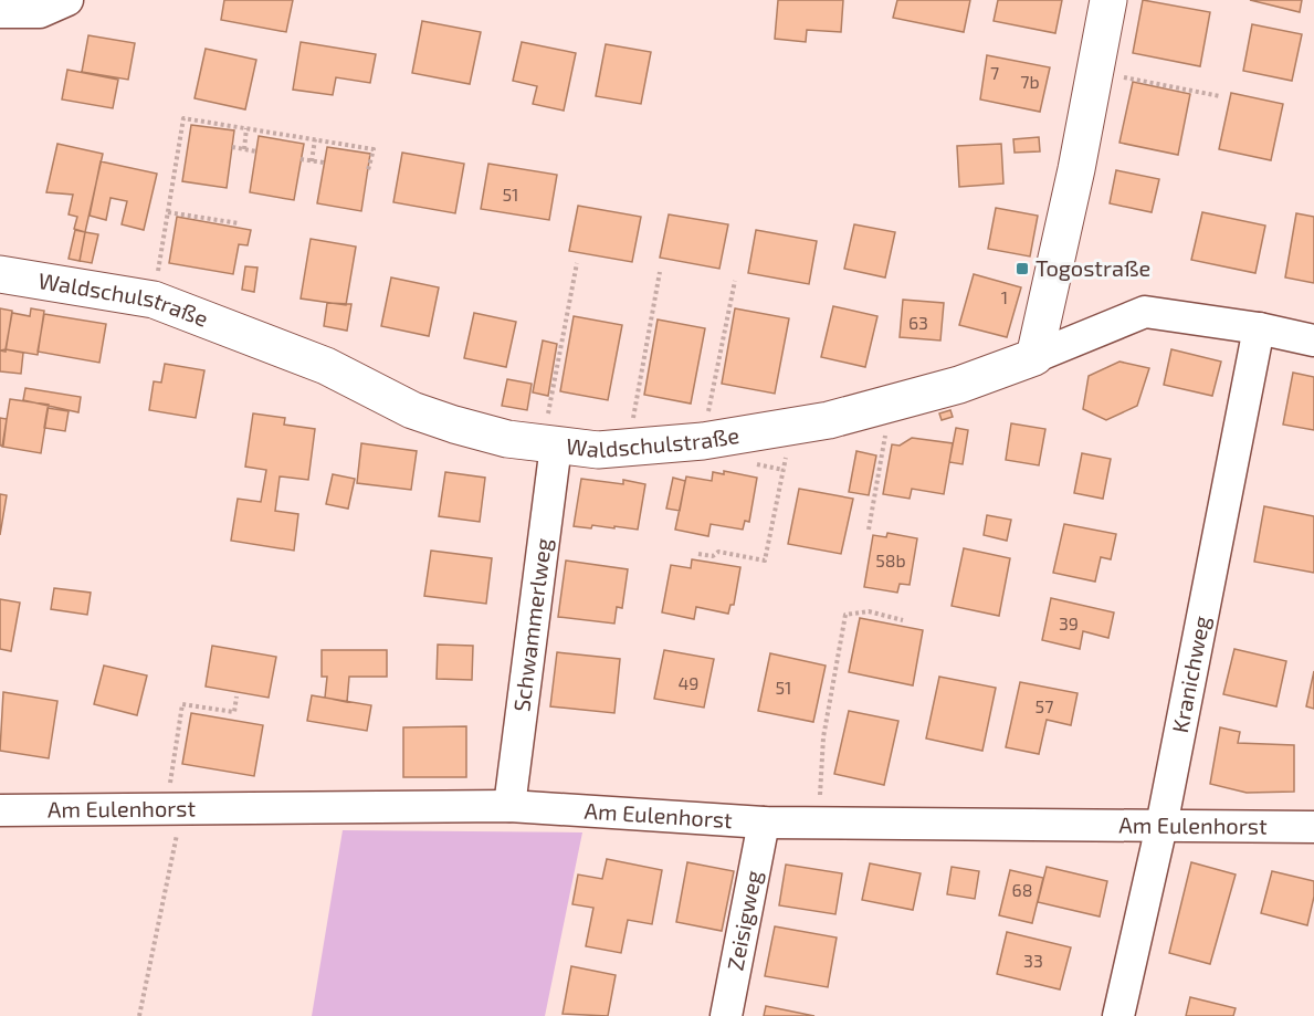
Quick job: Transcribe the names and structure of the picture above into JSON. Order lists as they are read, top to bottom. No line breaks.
{"streets":{"street":["Waldschulstraße","Schwammerlweg","Kranichweg","Am Eulenhorst","Zeisigweg"]},"crossings":[["Waldschulstraße","Schwammerlweg"],["Waldschulstraße","Kranichweg"],["Schwammerlweg","Am Eulenhorst"],["Kranichweg","Am Eulenhorst"],["Am Eulenhorst","Zeisigweg"]],"places":{"transit":["Togostraße"]},"house_numbers":["7","7b","51","1","63","58b","39","49","51","57","68","33"]}
